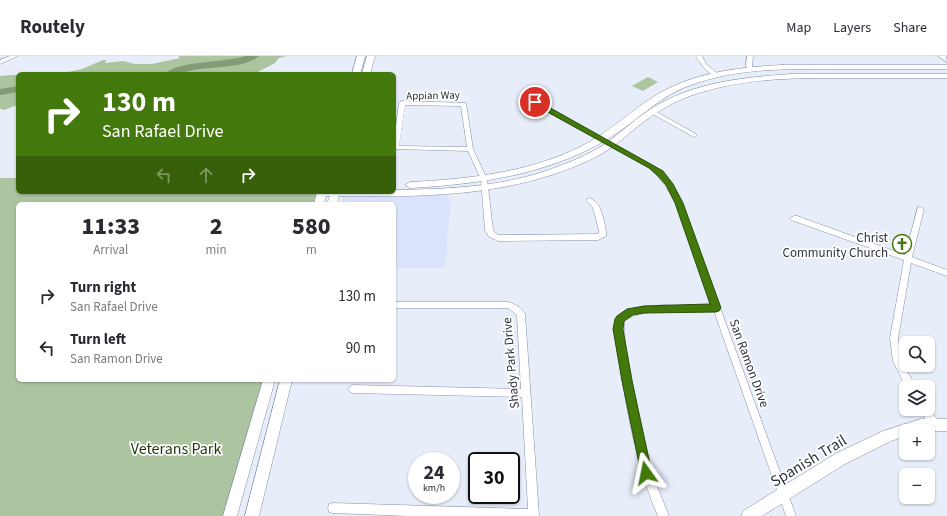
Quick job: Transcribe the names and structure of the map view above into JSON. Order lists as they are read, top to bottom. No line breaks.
{"streets":{"main road":["Spanish Trail"],"street":["Appian Way","Shady Park Drive","San Ramon Drive"]},"crossings":[["San Ramon Drive","Spanish Trail"]],"parks":["Veterans Park"],"places":{"church":["Christ Community Church"]},"page":{"header":"Routely","nav":["Map","Layers","Share"],"turn":["130 m","San Rafael Drive"],"eta":["11:33","Arrival","2","min","580","m"],"list":[{"name":"Turn right","note":"San Rafael Drive","value":"130 m"},{"name":"Turn left","note":"San Ramon Drive","value":"90 m"}],"map_buttons":["+","−"],"speed":"24 km/h","limit":"30"}}
